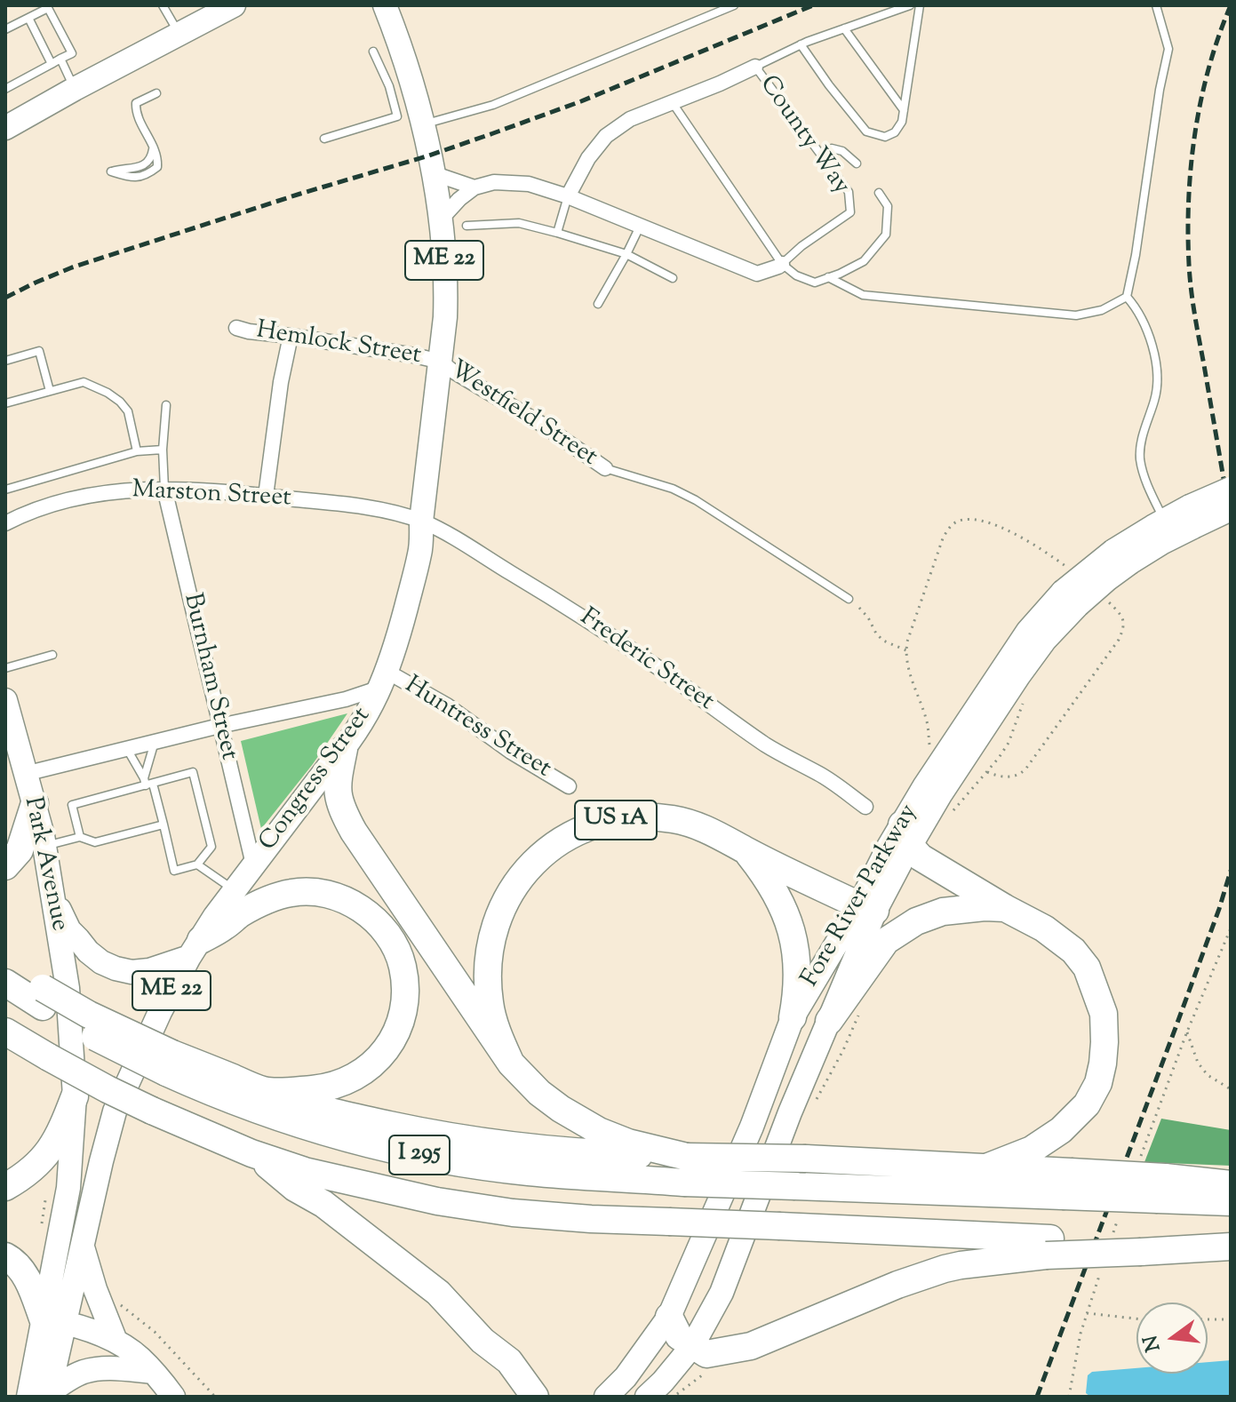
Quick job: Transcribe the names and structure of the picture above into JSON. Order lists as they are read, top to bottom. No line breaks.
{"streets":{"highway":["US 1A","I 295"],"main road":["ME 22","Congress Street","Park Avenue","Fore River Parkway"],"street":["County Way","Hemlock Street","Westfield Street","Marston Street","Frederic Street","Burnham Street","Huntress Street"]},"crossings":[["County Way","Congress Street"],["Hemlock Street","Westfield Street"],["Hemlock Street","Congress Street"],["Westfield Street","Congress Street"],["Marston Street","Frederic Street"],["Marston Street","Burnham Street"],["Marston Street","Congress Street"],["Frederic Street","Congress Street"],["Burnham Street","Congress Street"],["Huntress Street","Congress Street"],["Congress Street","Park Avenue"],["US 1A","Fore River Parkway"],["US 1A","I 295"]],"north":"left"}
